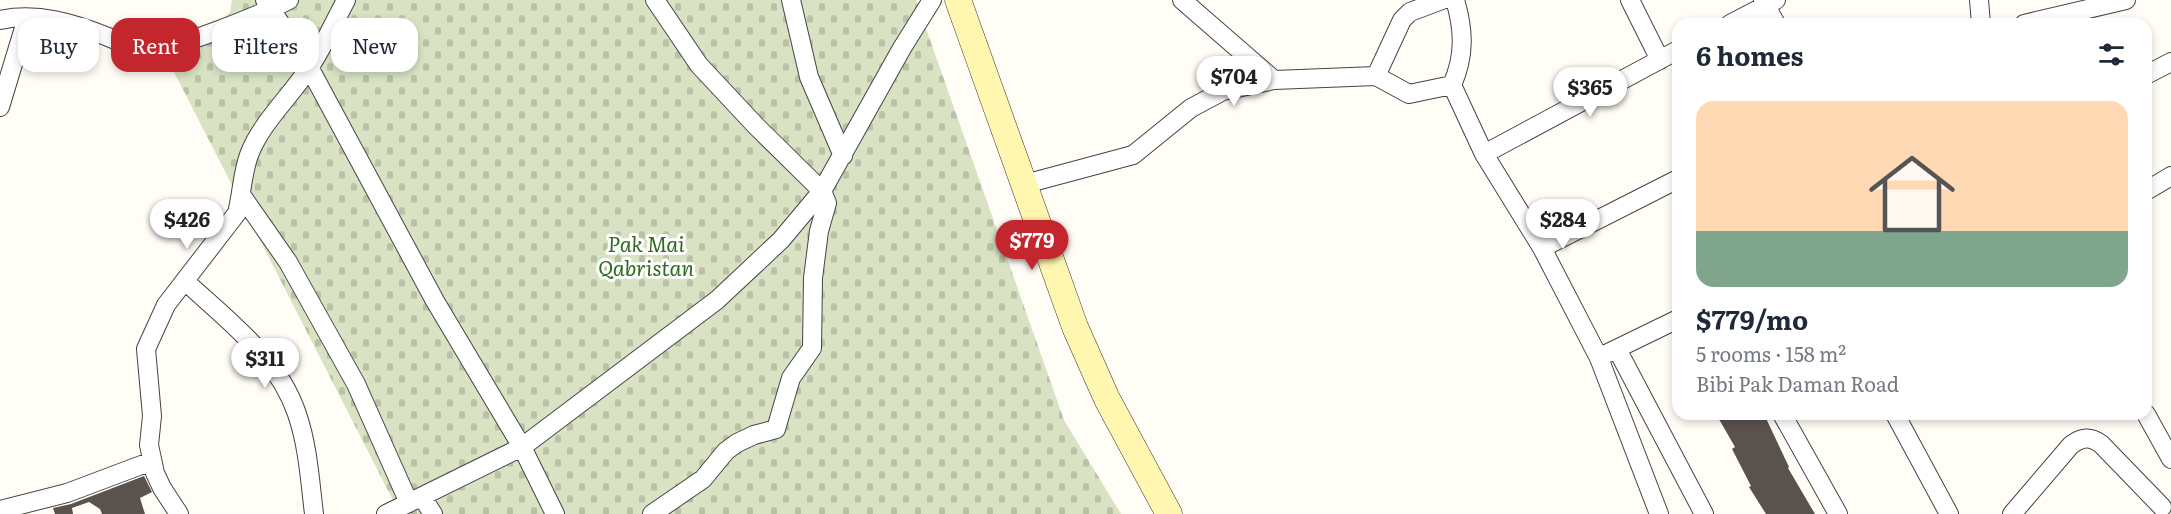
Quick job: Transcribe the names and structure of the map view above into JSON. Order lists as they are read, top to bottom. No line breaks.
{"parks":["Pak Mai Qabristan"],"page":{"chip":["Buy","Rent","Filters","New"],"heading":"6 homes","price":["$704","$365","$426","$284","$779","$311"],"list":[{"name":"$779/mo","note":"5 rooms · 158 m² · Bibi Pak Daman Road"}]}}
